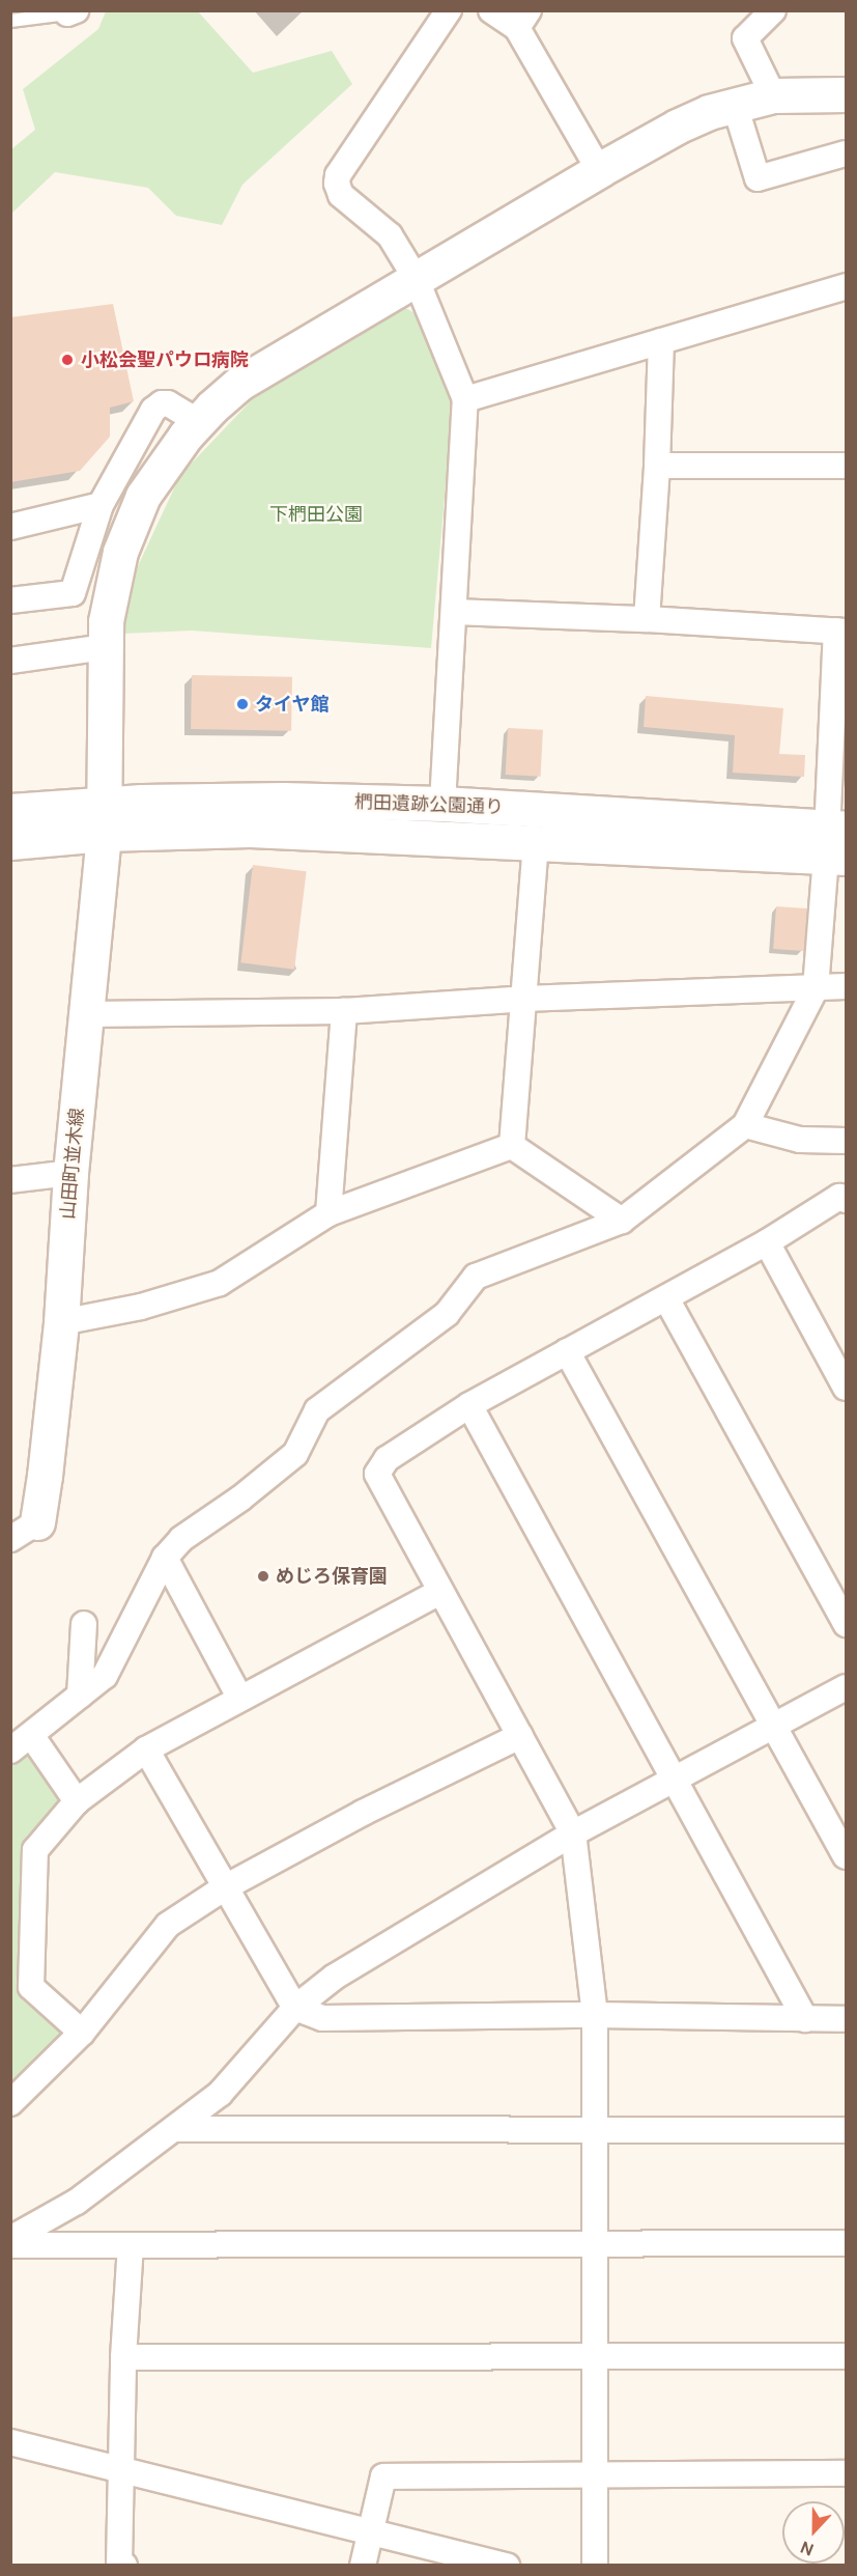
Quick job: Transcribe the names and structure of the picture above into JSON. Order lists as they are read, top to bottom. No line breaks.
{"streets":{"street":["椚田遺跡公園通り","山田町並木線"]},"crossings":[["椚田遺跡公園通り","山田町並木線"]],"parks":["下椚田公園"],"places":["小松会聖パウロ病院","タイヤ館","めじろ保育園"],"north":"bottom"}
